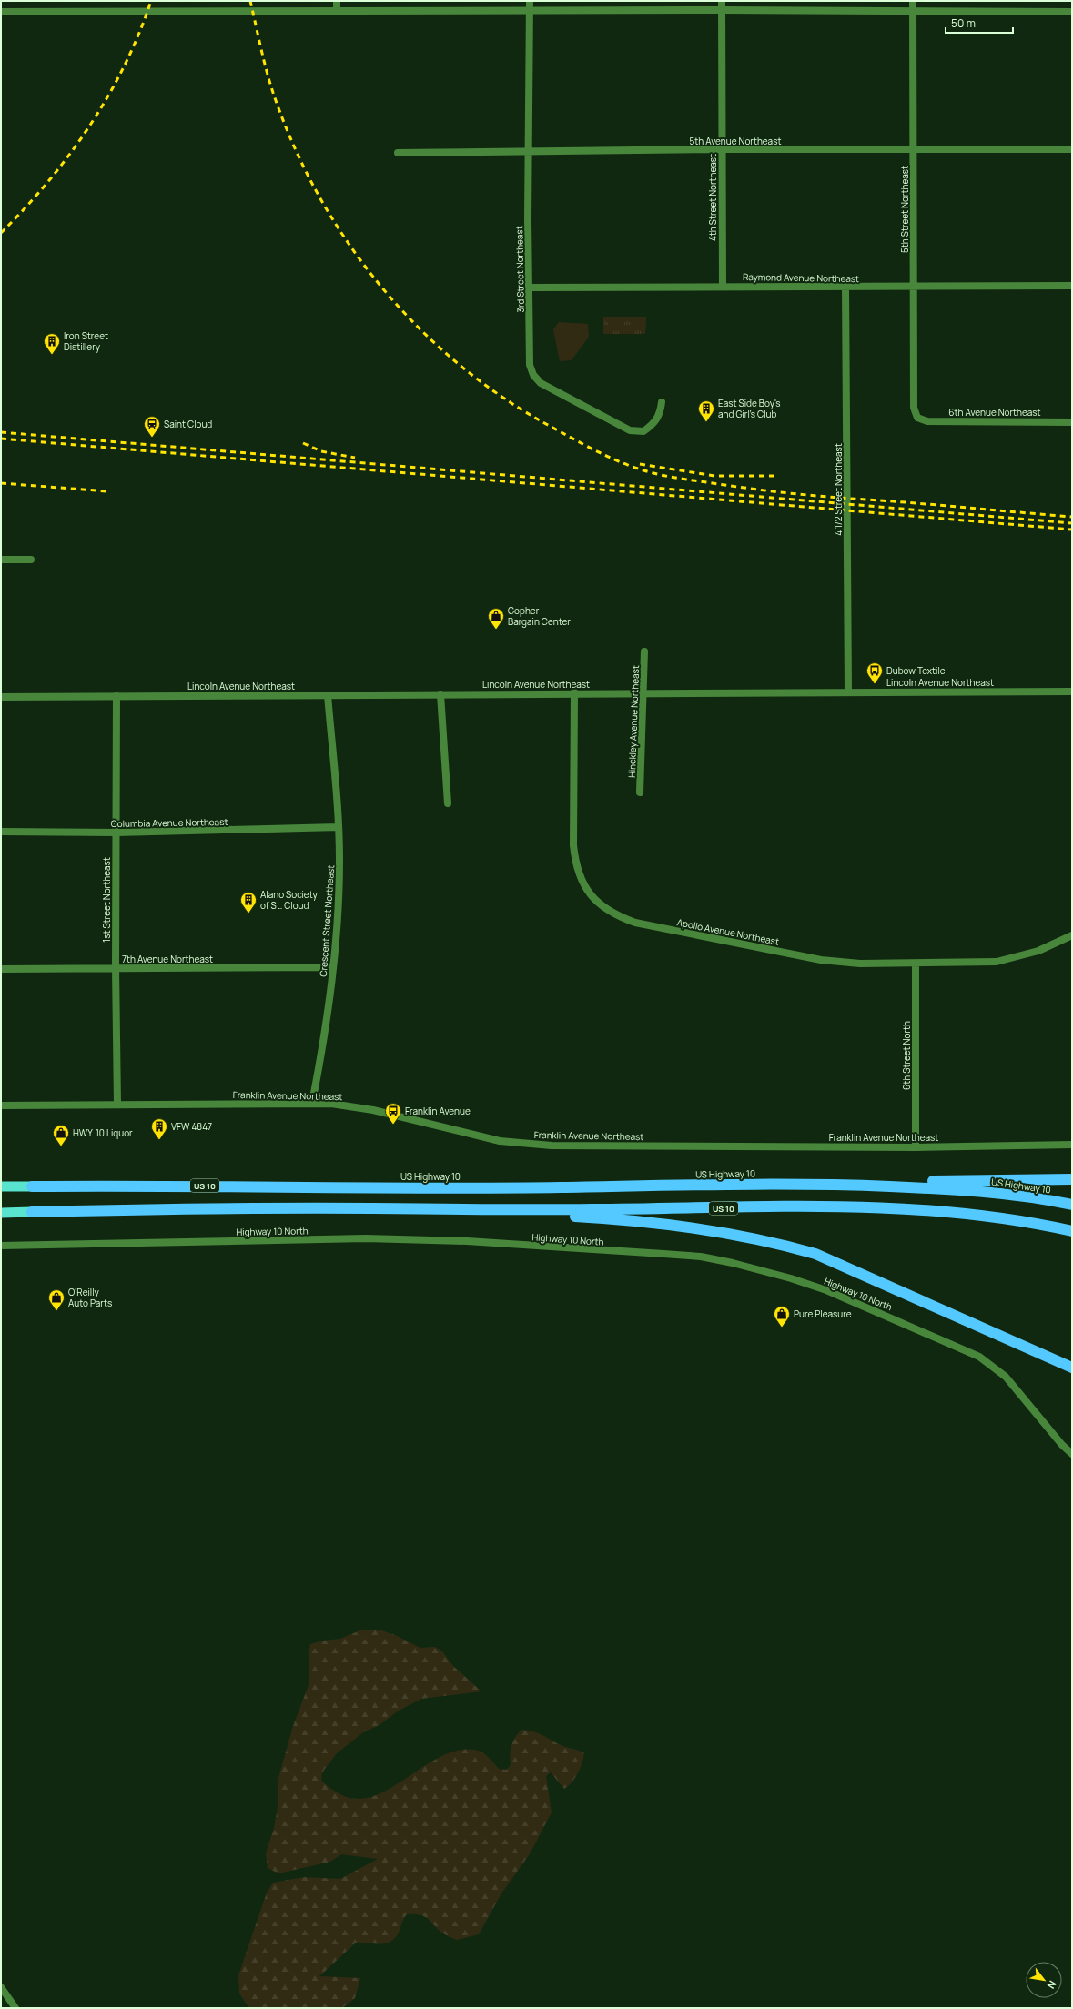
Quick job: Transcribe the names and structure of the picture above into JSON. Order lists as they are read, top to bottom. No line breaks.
{"streets":{"highway":["US Highway 10","US 10"],"street":["5th Avenue Northeast","4th Street Northeast","5th Street Northeast","3rd Street Northeast","Raymond Avenue Northeast","6th Avenue Northeast","4 1/2 Street Northeast","Lincoln Avenue Northeast","Hinckley Avenue Northeast","Columbia Avenue Northeast","1st Street Northeast","Crescent Street Northeast","Apollo Avenue Northeast","7th Avenue Northeast","6th Street North","Franklin Avenue Northeast","Highway 10 North"]},"crossings":[["5th Avenue Northeast","4th Street Northeast"],["5th Avenue Northeast","5th Street Northeast"],["5th Avenue Northeast","3rd Street Northeast"],["4th Street Northeast","Raymond Avenue Northeast"],["5th Street Northeast","Raymond Avenue Northeast"],["5th Street Northeast","6th Avenue Northeast"],["3rd Street Northeast","Raymond Avenue Northeast"],["Raymond Avenue Northeast","4 1/2 Street Northeast"],["4 1/2 Street Northeast","Lincoln Avenue Northeast"],["Lincoln Avenue Northeast","Hinckley Avenue Northeast"],["Lincoln Avenue Northeast","1st Street Northeast"],["Lincoln Avenue Northeast","Crescent Street Northeast"],["Lincoln Avenue Northeast","Apollo Avenue Northeast"],["Columbia Avenue Northeast","1st Street Northeast"],["Columbia Avenue Northeast","Crescent Street Northeast"],["1st Street Northeast","7th Avenue Northeast"],["1st Street Northeast","Franklin Avenue Northeast"],["Crescent Street Northeast","7th Avenue Northeast"],["Crescent Street Northeast","Franklin Avenue Northeast"],["Apollo Avenue Northeast","6th Street North"],["6th Street North","Franklin Avenue Northeast"],["US Highway 10","US 10"]],"places":{"building":["Iron Street Distillery","East Side Boy's and Girl's Club","Alano Society of St. Cloud","VFW 4847"],"station":["Saint Cloud"],"shop":["Gopher Bargain Center","HWY. 10 Liquor","O'Reilly Auto Parts","Pure Pleasure"],"bus stop":["Dubow Textile","Franklin Avenue"]},"scale_bar":"50 m","north":"bottom right"}
